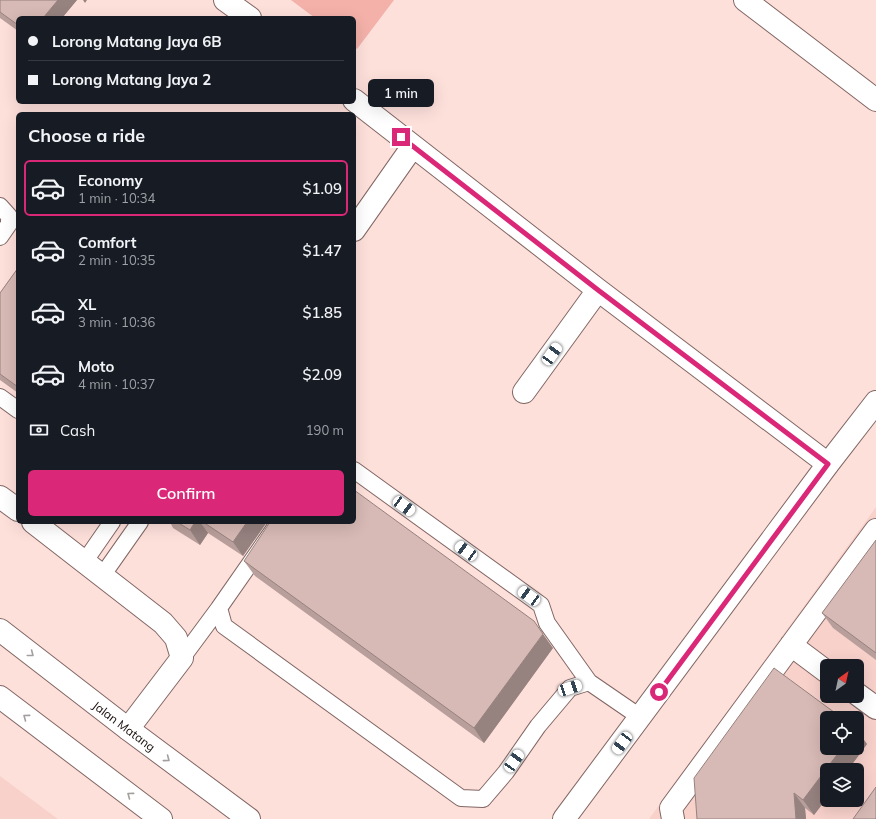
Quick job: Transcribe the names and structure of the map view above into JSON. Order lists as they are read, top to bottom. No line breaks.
{"streets":{"street":["Jalan Matang"]},"north":"top right","page":{"banner":["Lorong Matang Jaya 6B","Lorong Matang Jaya 2"],"bubble":"1 min","heading":"Choose a ride","list":[{"name":"Economy","note":"1 min · 10:34","value":"$1.09"},{"name":"Comfort","note":"2 min · 10:35","value":"$1.47"},{"name":"XL","note":"3 min · 10:36","value":"$1.85"},{"name":"Moto","note":"4 min · 10:37","value":"$2.09"}],"pay":["Cash","190 m"],"buttons":"Confirm"}}
